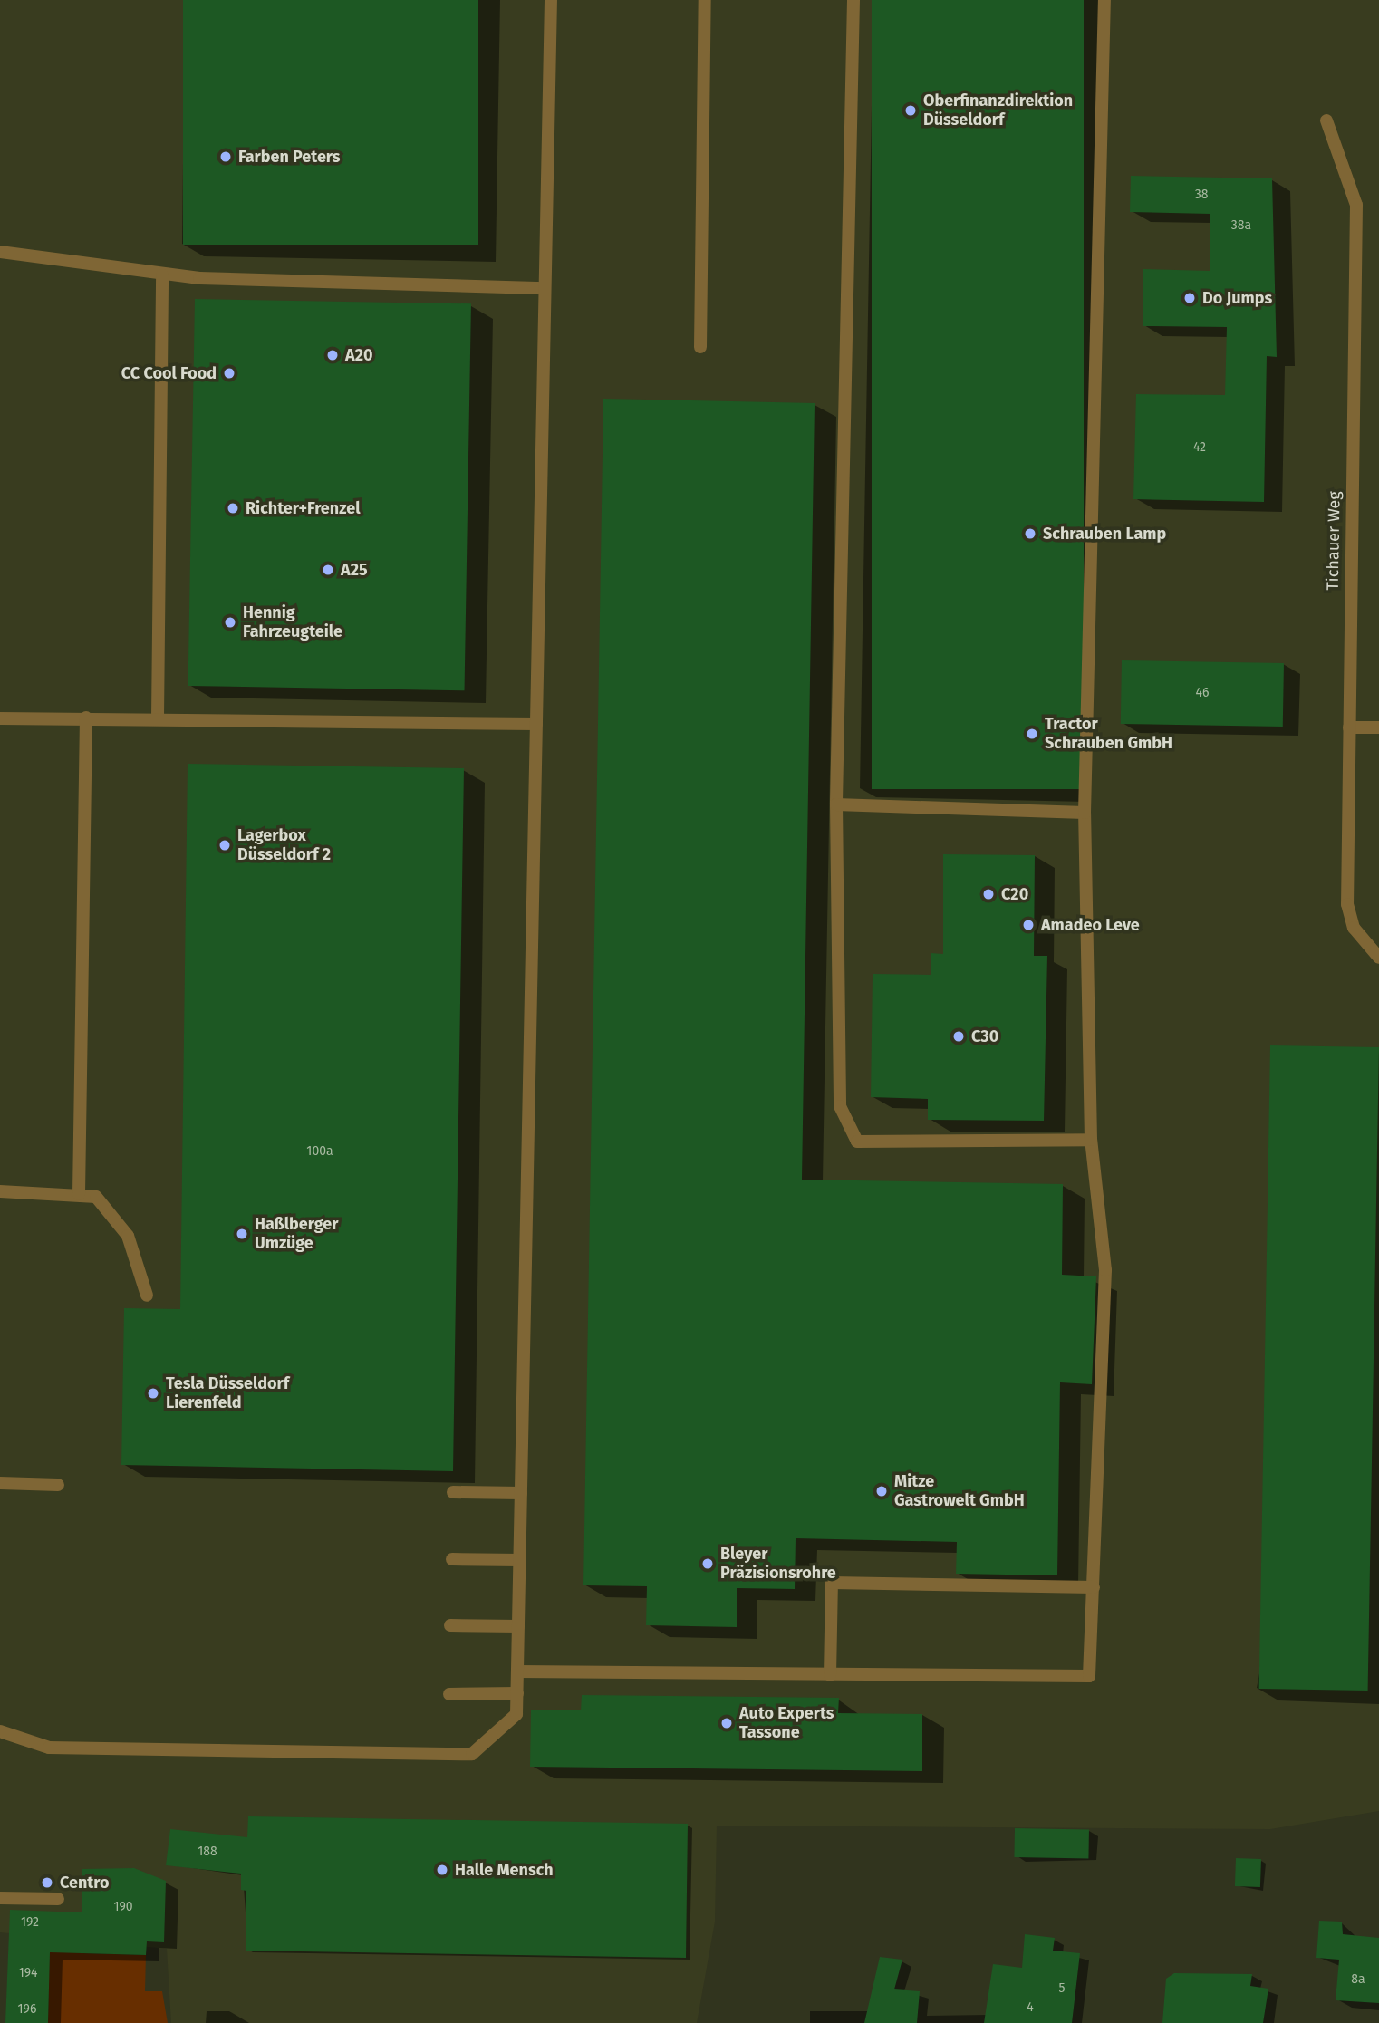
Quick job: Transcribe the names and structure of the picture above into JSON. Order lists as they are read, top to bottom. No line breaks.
{"streets":{"street":["Tichauer Weg"]},"places":["Oberfinanzdirektion Düsseldorf","Farben Peters","Do Jumps","A20","CC Cool Food","Richter+Frenzel","Schrauben Lamp","A25","Hennig Fahrzeugteile","Tractor Schrauben GmbH","Lagerbox Düsseldorf 2","C20","Amadeo Leve","C30","Haßlberger Umzüge","Tesla Düsseldorf Lierenfeld","Mitze Gastrowelt GmbH","Bleyer Präzisionsrohre","Auto Experts Tassone","Halle Mensch","Centro"],"house_numbers":["38","38a","42","46","100a","188","190","192","194","8a","5","4","196"]}
